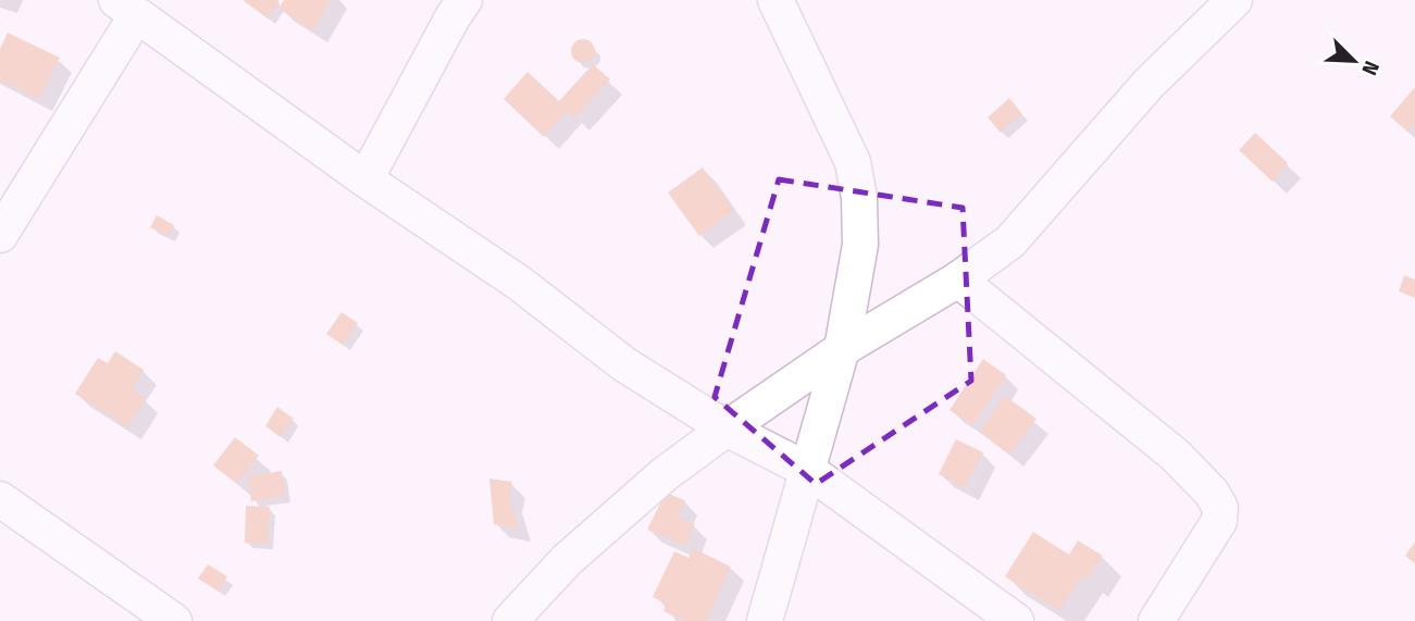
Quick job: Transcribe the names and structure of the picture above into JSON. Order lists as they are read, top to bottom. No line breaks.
{"north":"bottom right"}
